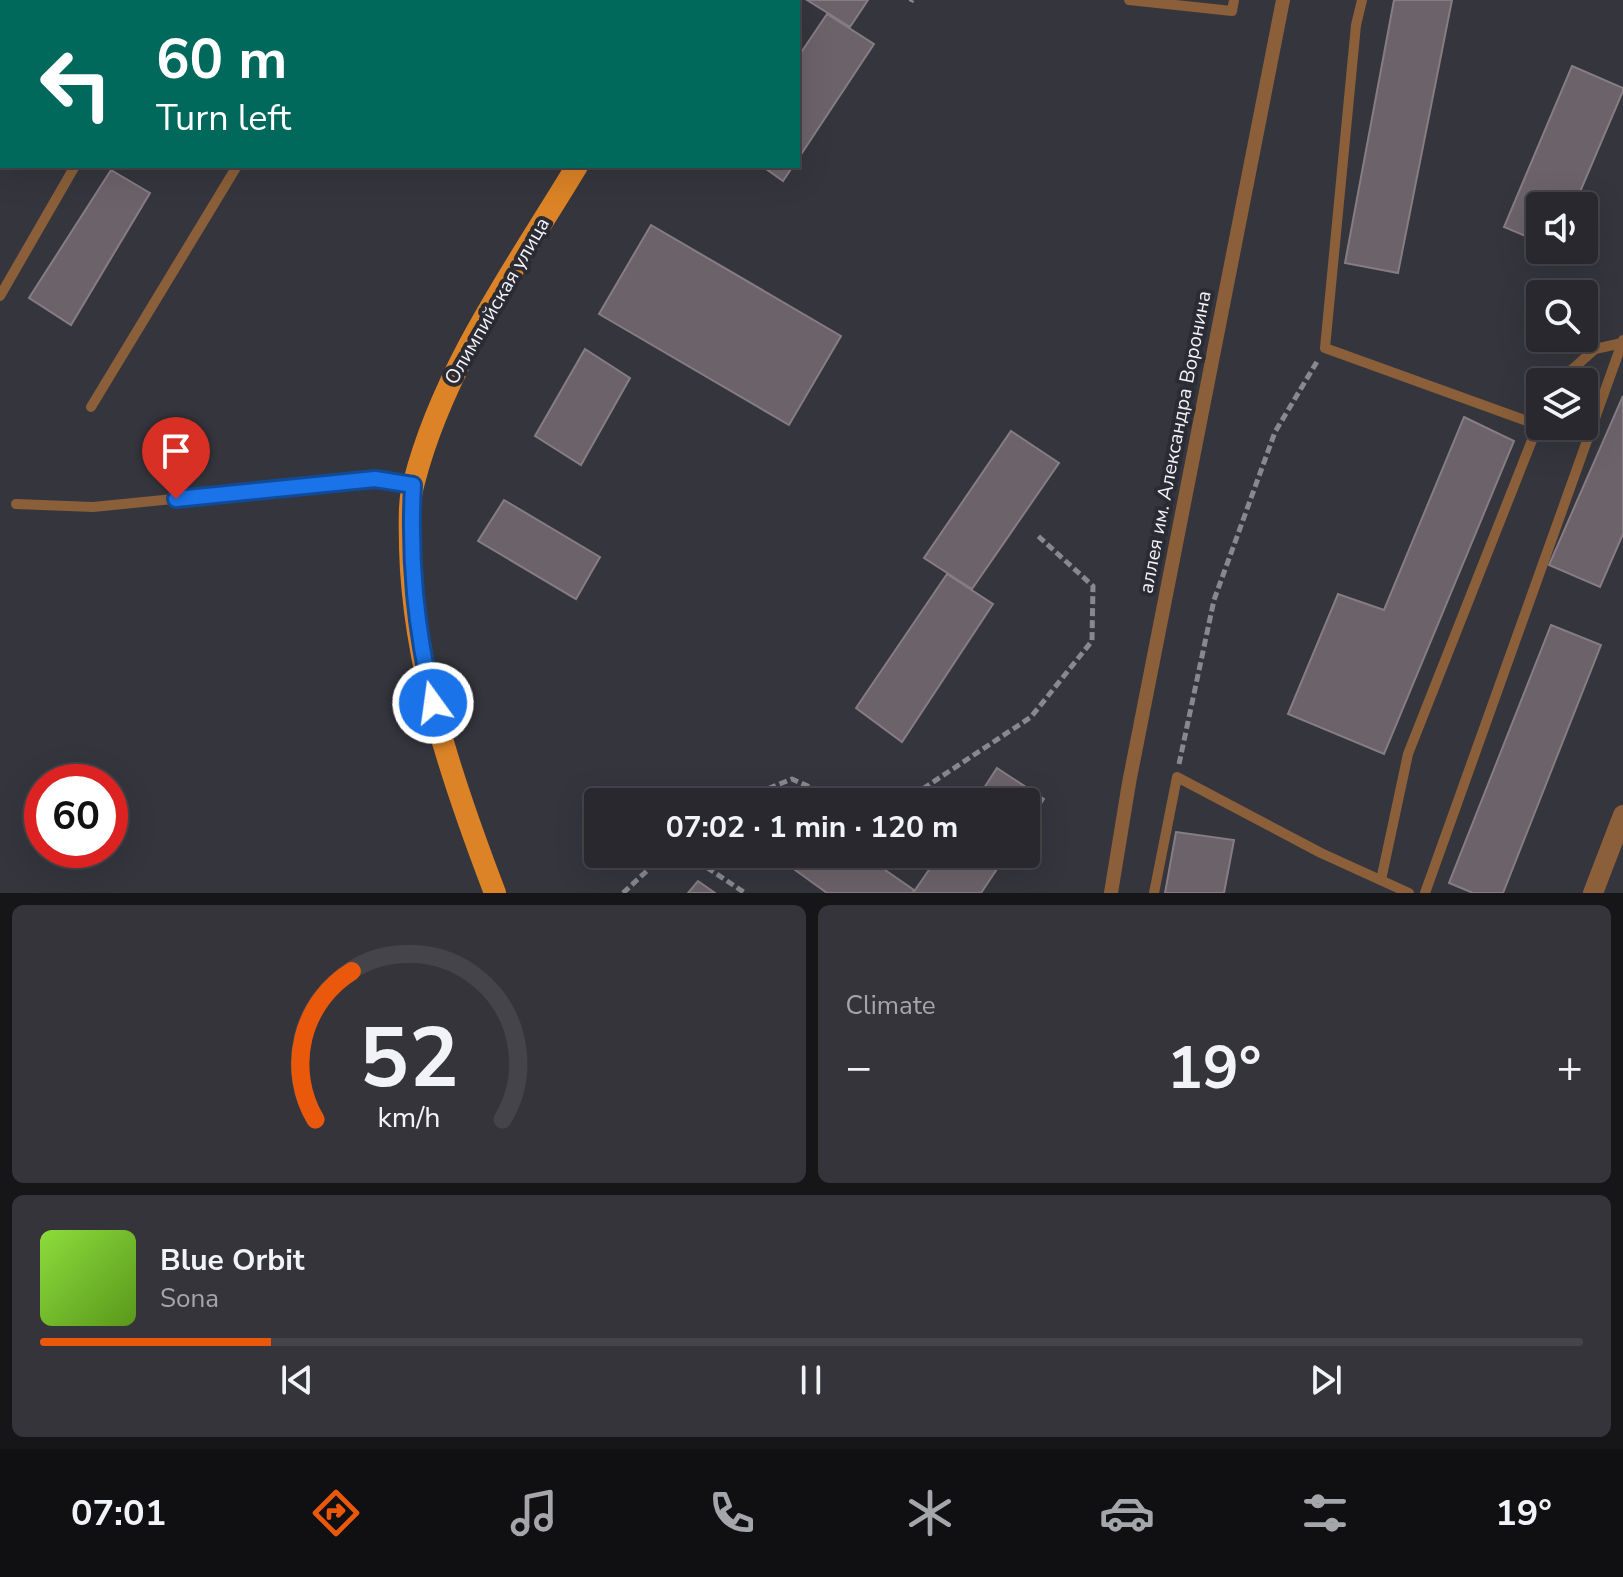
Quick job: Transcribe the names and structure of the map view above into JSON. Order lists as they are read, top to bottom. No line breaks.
{"streets":{"main road":["Олимпийская улица"],"street":["аллея им. Александра Воронина"]},"page":{"turn":["60 m","Turn left"],"limit":"60","trip":"07:02 · 1 min · 120 m","tile":"Climate","heat":["−","19°","+"],"song":["Blue Orbit","Sona"],"tabs":["07:01","19°"],"gauge":["52","km/h"]}}
